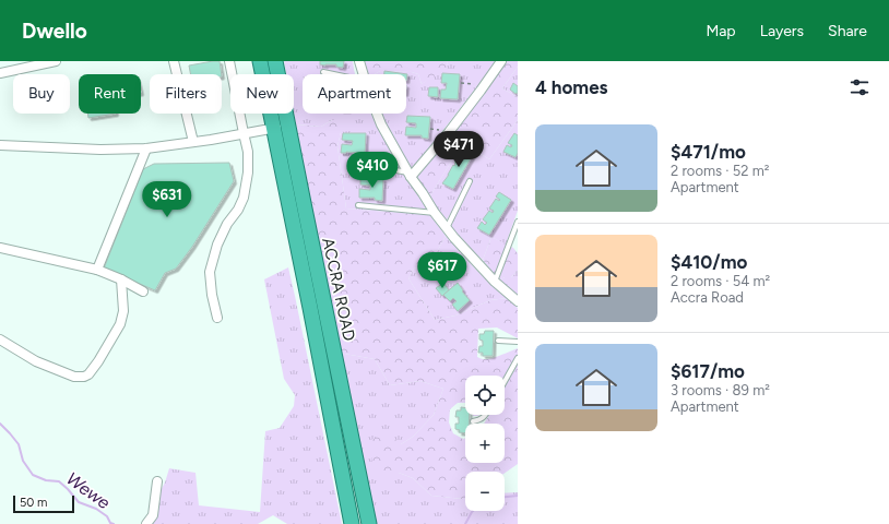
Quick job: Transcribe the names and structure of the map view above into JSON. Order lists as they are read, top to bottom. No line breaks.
{"streets":{"highway":["ACCRA ROAD"]},"water":["Wewe"],"scale_bar":"50 m","page":{"header":"Dwello","nav":["Map","Layers","Share"],"heading":"4 homes","chip":["Buy","Rent","Filters","New","Apartment"],"list":[{"name":"$471/mo","note":"2 rooms · 52 m² · Apartment"},{"name":"$410/mo","note":"2 rooms · 54 m² · Accra Road"},{"name":"$617/mo","note":"3 rooms · 89 m² · Apartment"}],"price":["$471","$410","$631","$617"],"map_buttons":["+","−"],"scale":"50 m"}}
